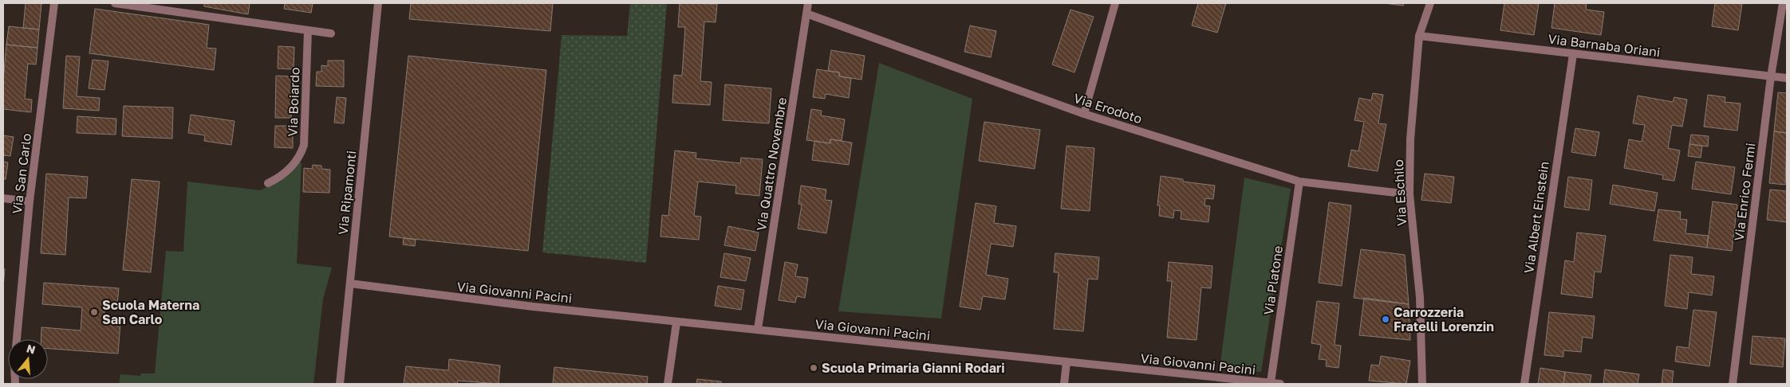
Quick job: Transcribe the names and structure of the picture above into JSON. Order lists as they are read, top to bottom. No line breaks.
{"streets":{"street":["Via Barnaba Oriani","Via Boiardo","Via Erodoto","Via Quattro Novembre","Via San Carlo","Via Enrico Fermi","Via Ripamonti","Via Eschilo","Via Albert Einstein","Via Platone","Via Giovanni Pacini"]},"crossings":[["Via Barnaba Oriani","Via Enrico Fermi"],["Via Barnaba Oriani","Via Eschilo"],["Via Barnaba Oriani","Via Albert Einstein"],["Via Erodoto","Via Quattro Novembre"],["Via Erodoto","Via Eschilo"],["Via Erodoto","Via Platone"],["Via Quattro Novembre","Via Giovanni Pacini"],["Via Ripamonti","Via Giovanni Pacini"],["Via Platone","Via Giovanni Pacini"]],"places":["Scuola Materna San Carlo","Carrozzeria Fratelli Lorenzin","Scuola Primaria Gianni Rodari"],"north":"top"}
